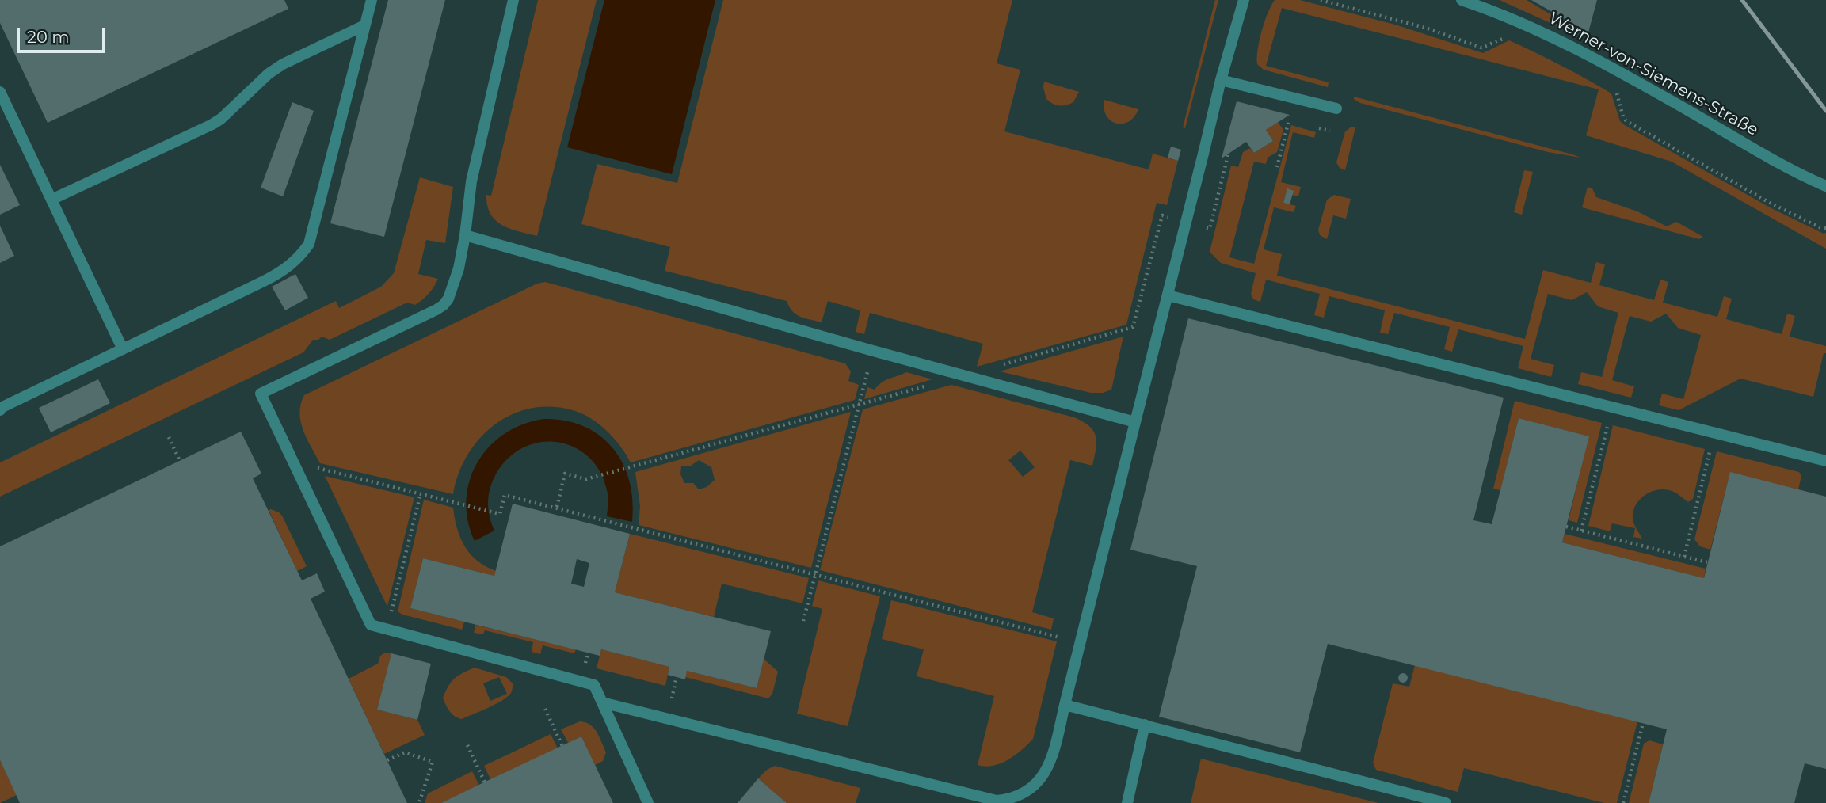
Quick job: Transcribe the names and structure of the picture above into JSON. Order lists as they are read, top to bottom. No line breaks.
{"streets":{"street":["Werner-von-Siemens-Straße"]},"scale_bar":"20 m"}
